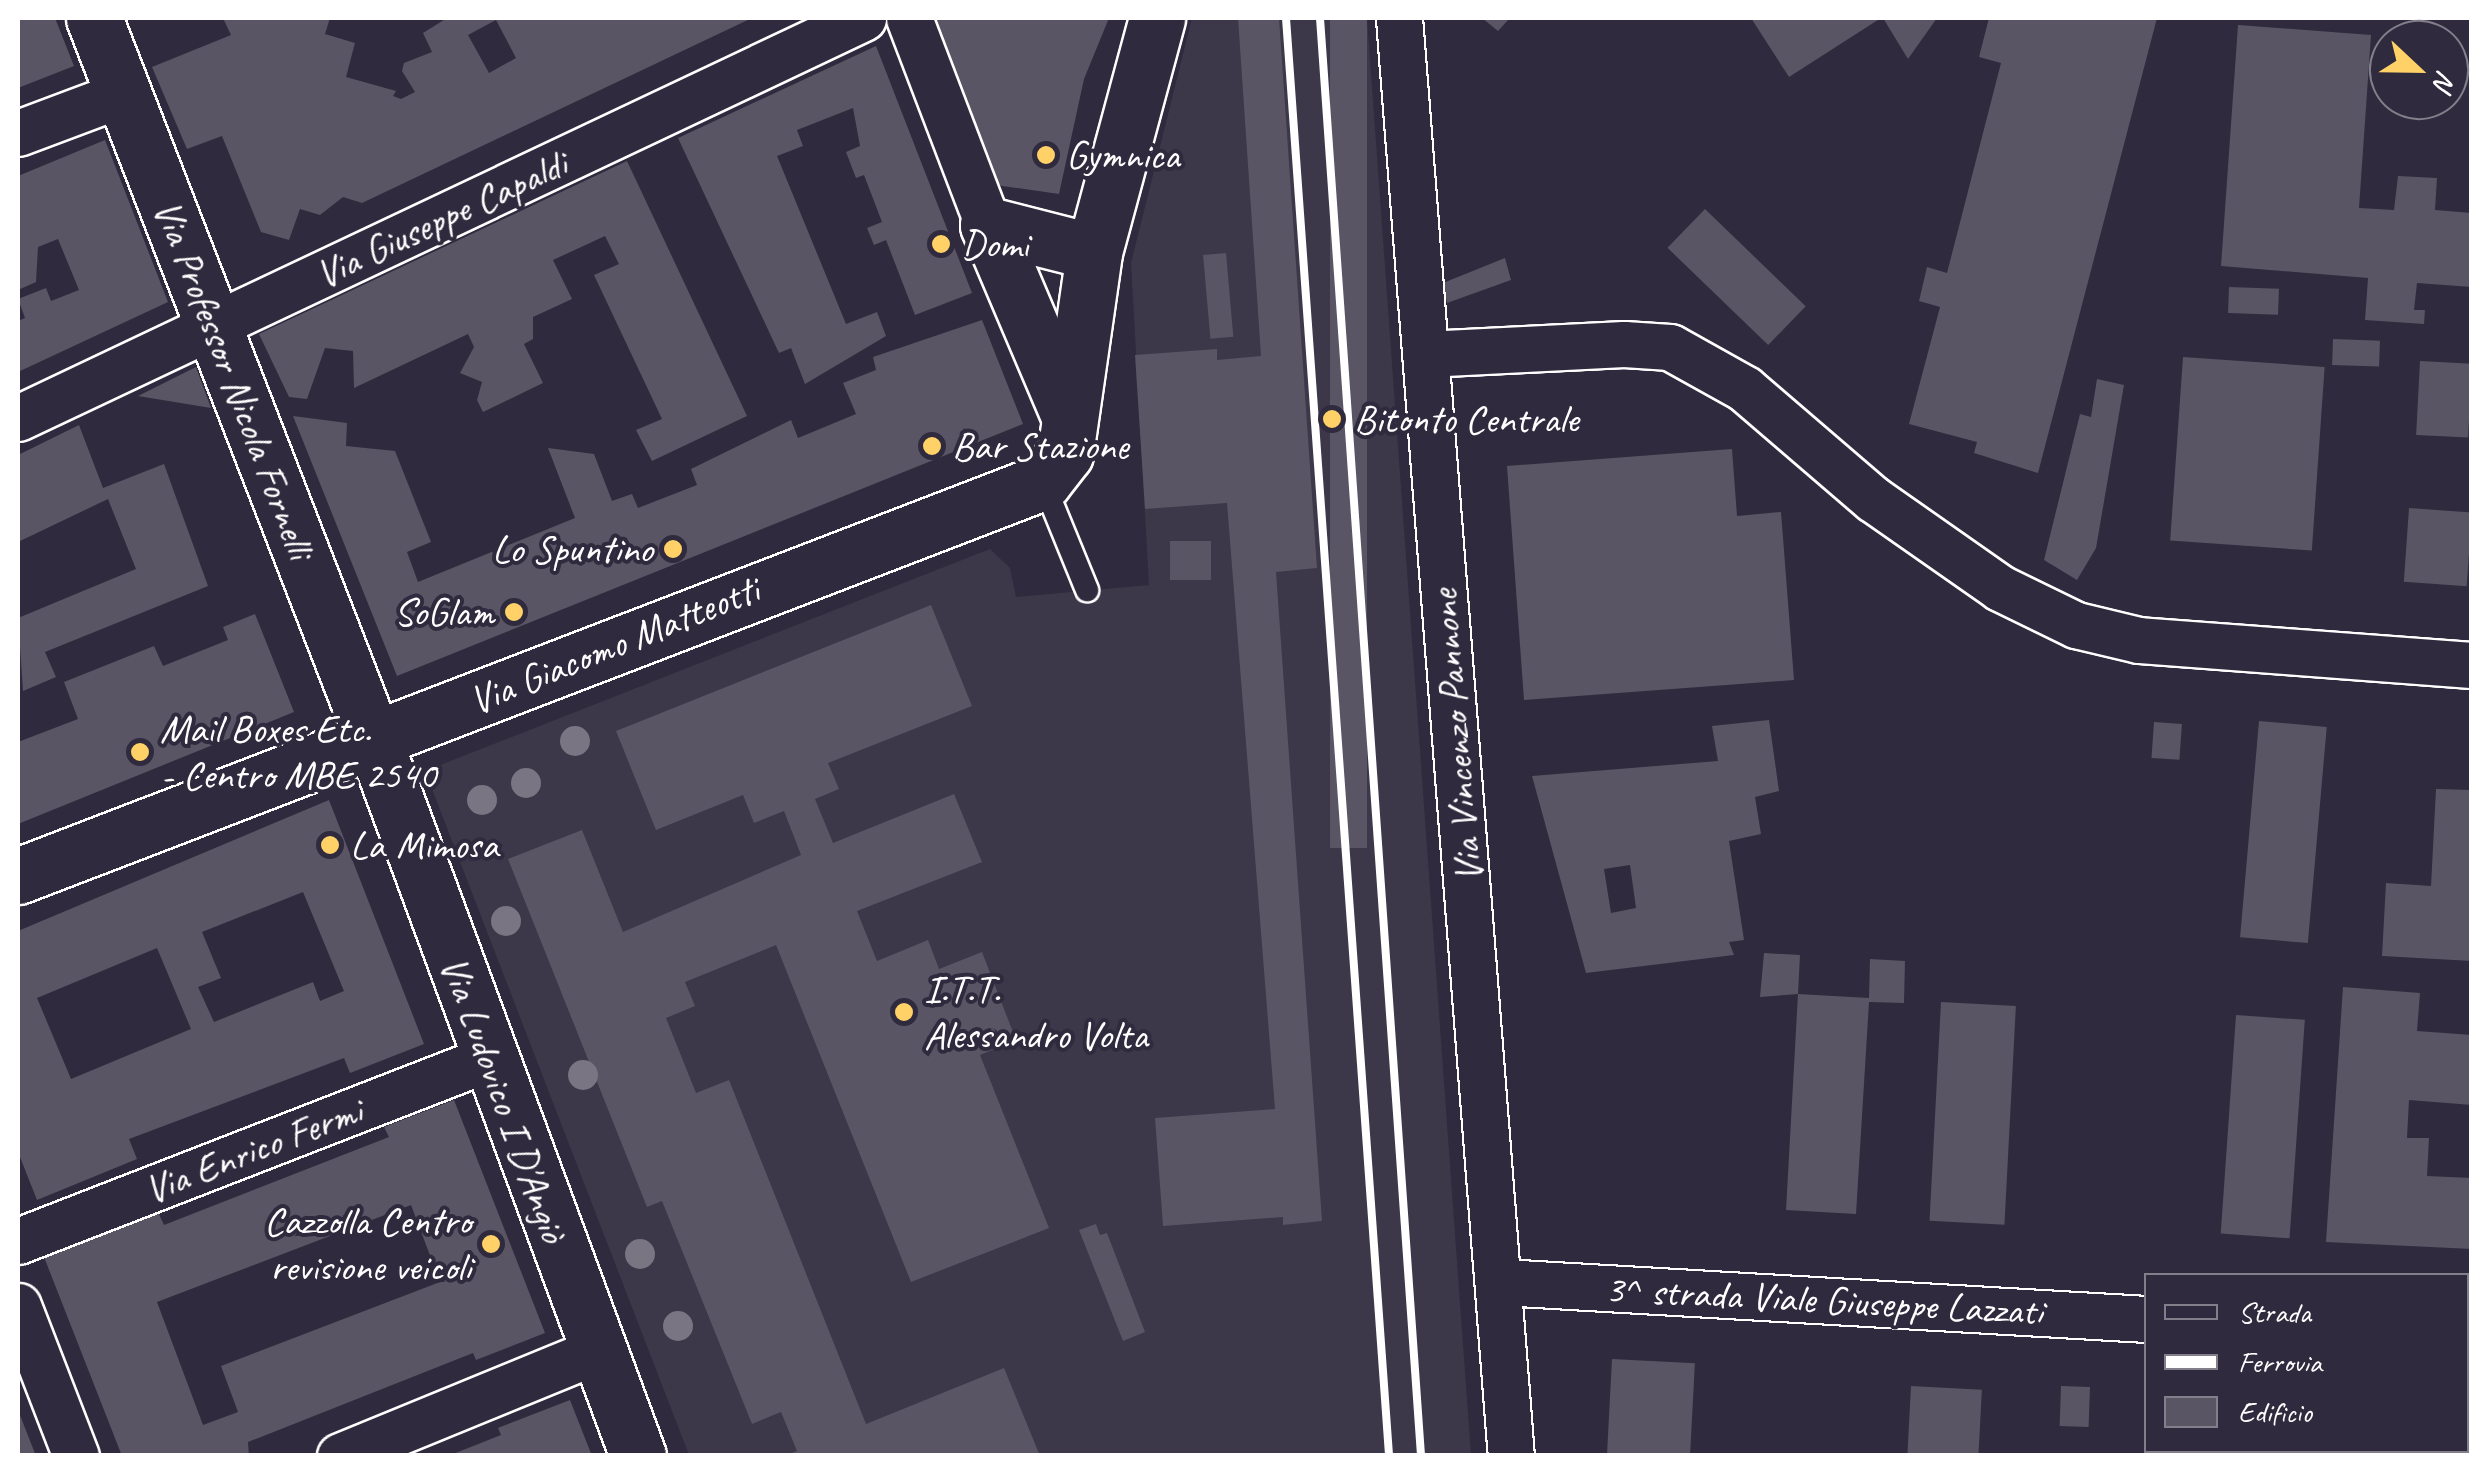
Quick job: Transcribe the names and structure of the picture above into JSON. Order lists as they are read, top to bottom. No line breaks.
{"streets":{"street":["Via Giuseppe Capaldi","Via Professor Nicola Fornelli","Via Giacomo Matteotti","Via Vincenzo Pannone","Via Ludovico I D'Angiò","Via Enrico Fermi","3^ strada Viale Giuseppe Lazzati"]},"crossings":[["Via Giuseppe Capaldi","Via Professor Nicola Fornelli"],["Via Professor Nicola Fornelli","Via Giacomo Matteotti"],["Via Professor Nicola Fornelli","Via Ludovico I D'Angiò"],["Via Giacomo Matteotti","Via Ludovico I D'Angiò"],["Via Vincenzo Pannone","3^ strada Viale Giuseppe Lazzati"],["Via Ludovico I D'Angiò","Via Enrico Fermi"]],"places":["Gymnica","Domi","Bitonto Centrale","Bar Stazione","Lo Spuntino","SoGlam","Mail Boxes Etc. - Centro MBE 2540","La Mimosa","I.T.T. Alessandro Volta","Cazzolla Centro revisione veicoli"],"legend":["Strada","Ferrovia","Edificio"],"north":"right"}
